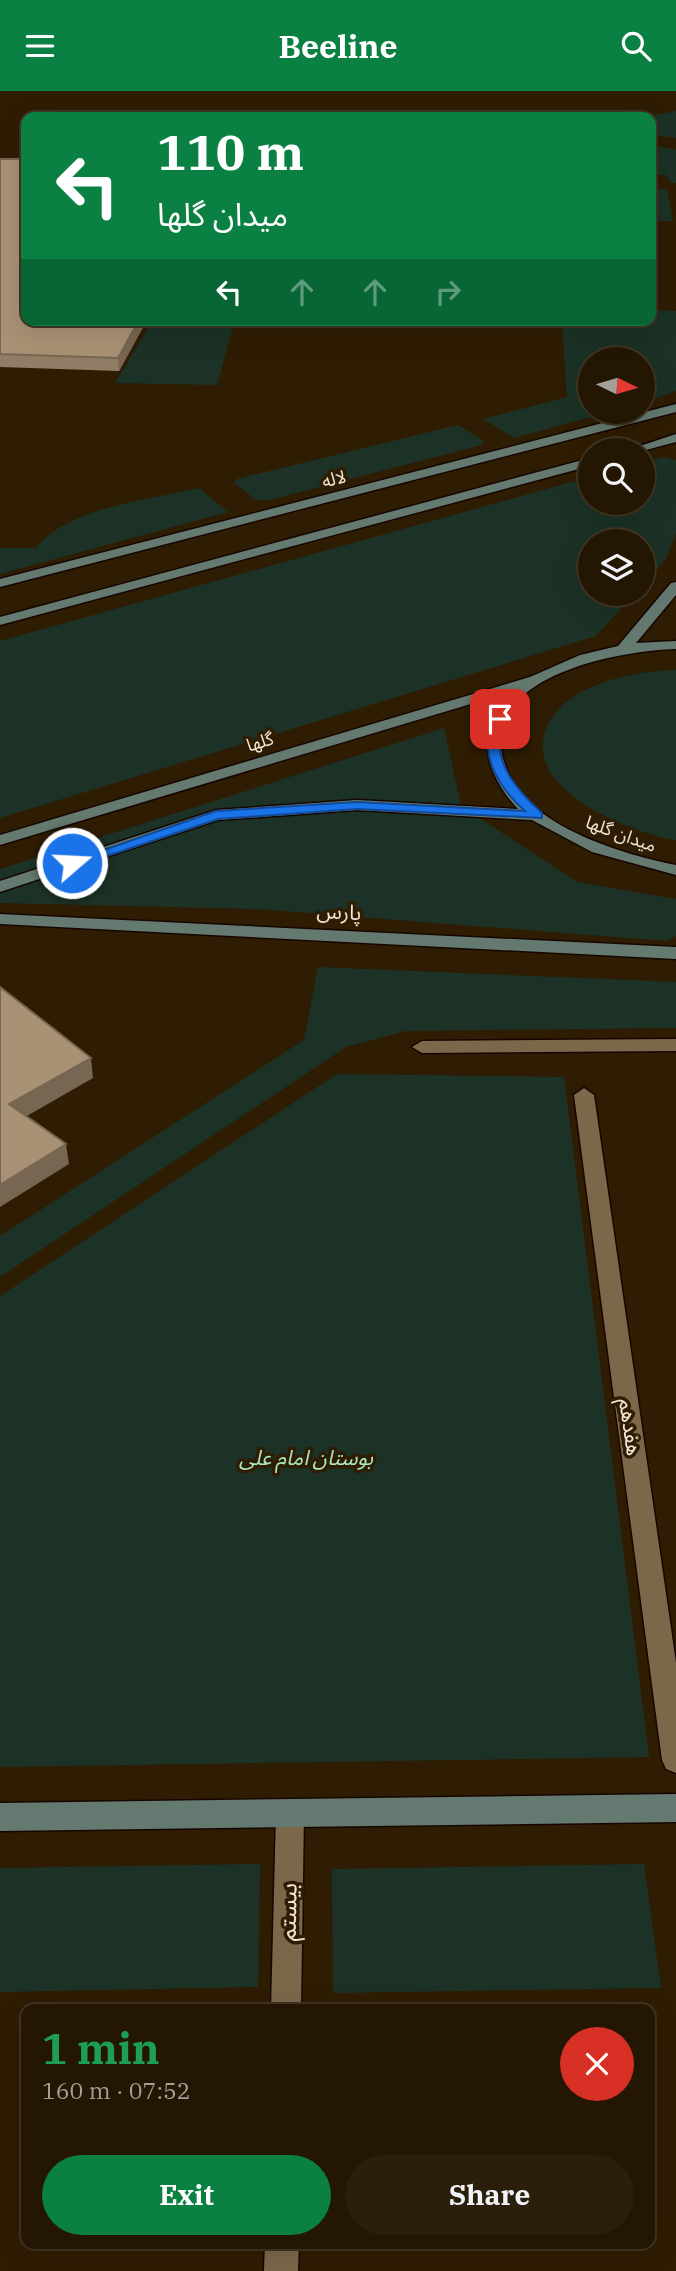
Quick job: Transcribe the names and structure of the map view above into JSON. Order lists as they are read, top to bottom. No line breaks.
{"streets":{"street":["لاله","گلها","میدان گلها","پارس","هفدهم","بیستم"]},"crossings":[["گلها","میدان گلها"]],"parks":["بوستان امام علی"],"north":"right","page":{"header":"Beeline","turn":["110 m","میدان گلها"],"heading":["1 min","160 m · 07:52"],"buttons":["Exit","Share"]}}
